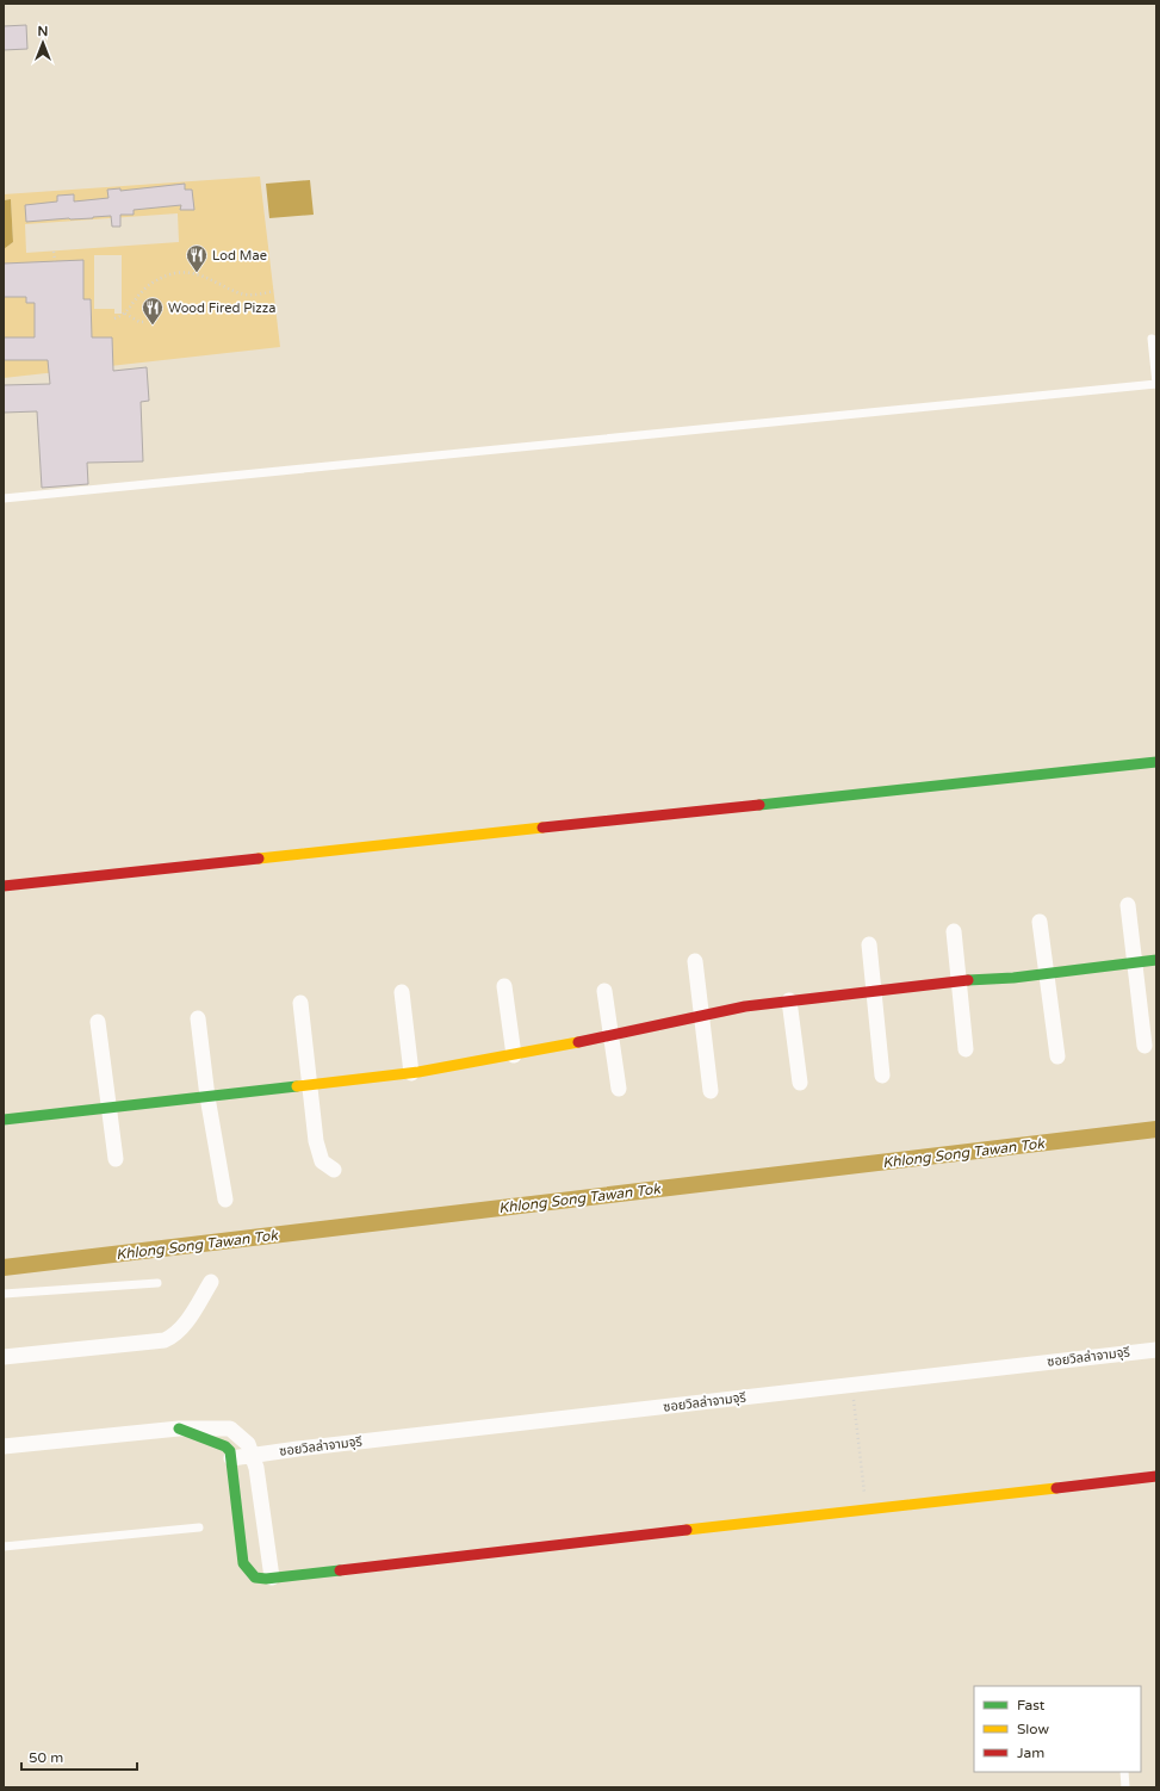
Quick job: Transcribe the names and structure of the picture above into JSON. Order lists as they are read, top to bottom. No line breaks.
{"streets":{"street":["ซอยวิลล่าจามจุรี"]},"water":["Khlong Song Tawan Tok"],"places":{"restaurant":["Lod Mae","Wood Fired Pizza"]},"legend":["Fast","Slow","Jam"],"scale_bar":"50 m","north":"top"}
